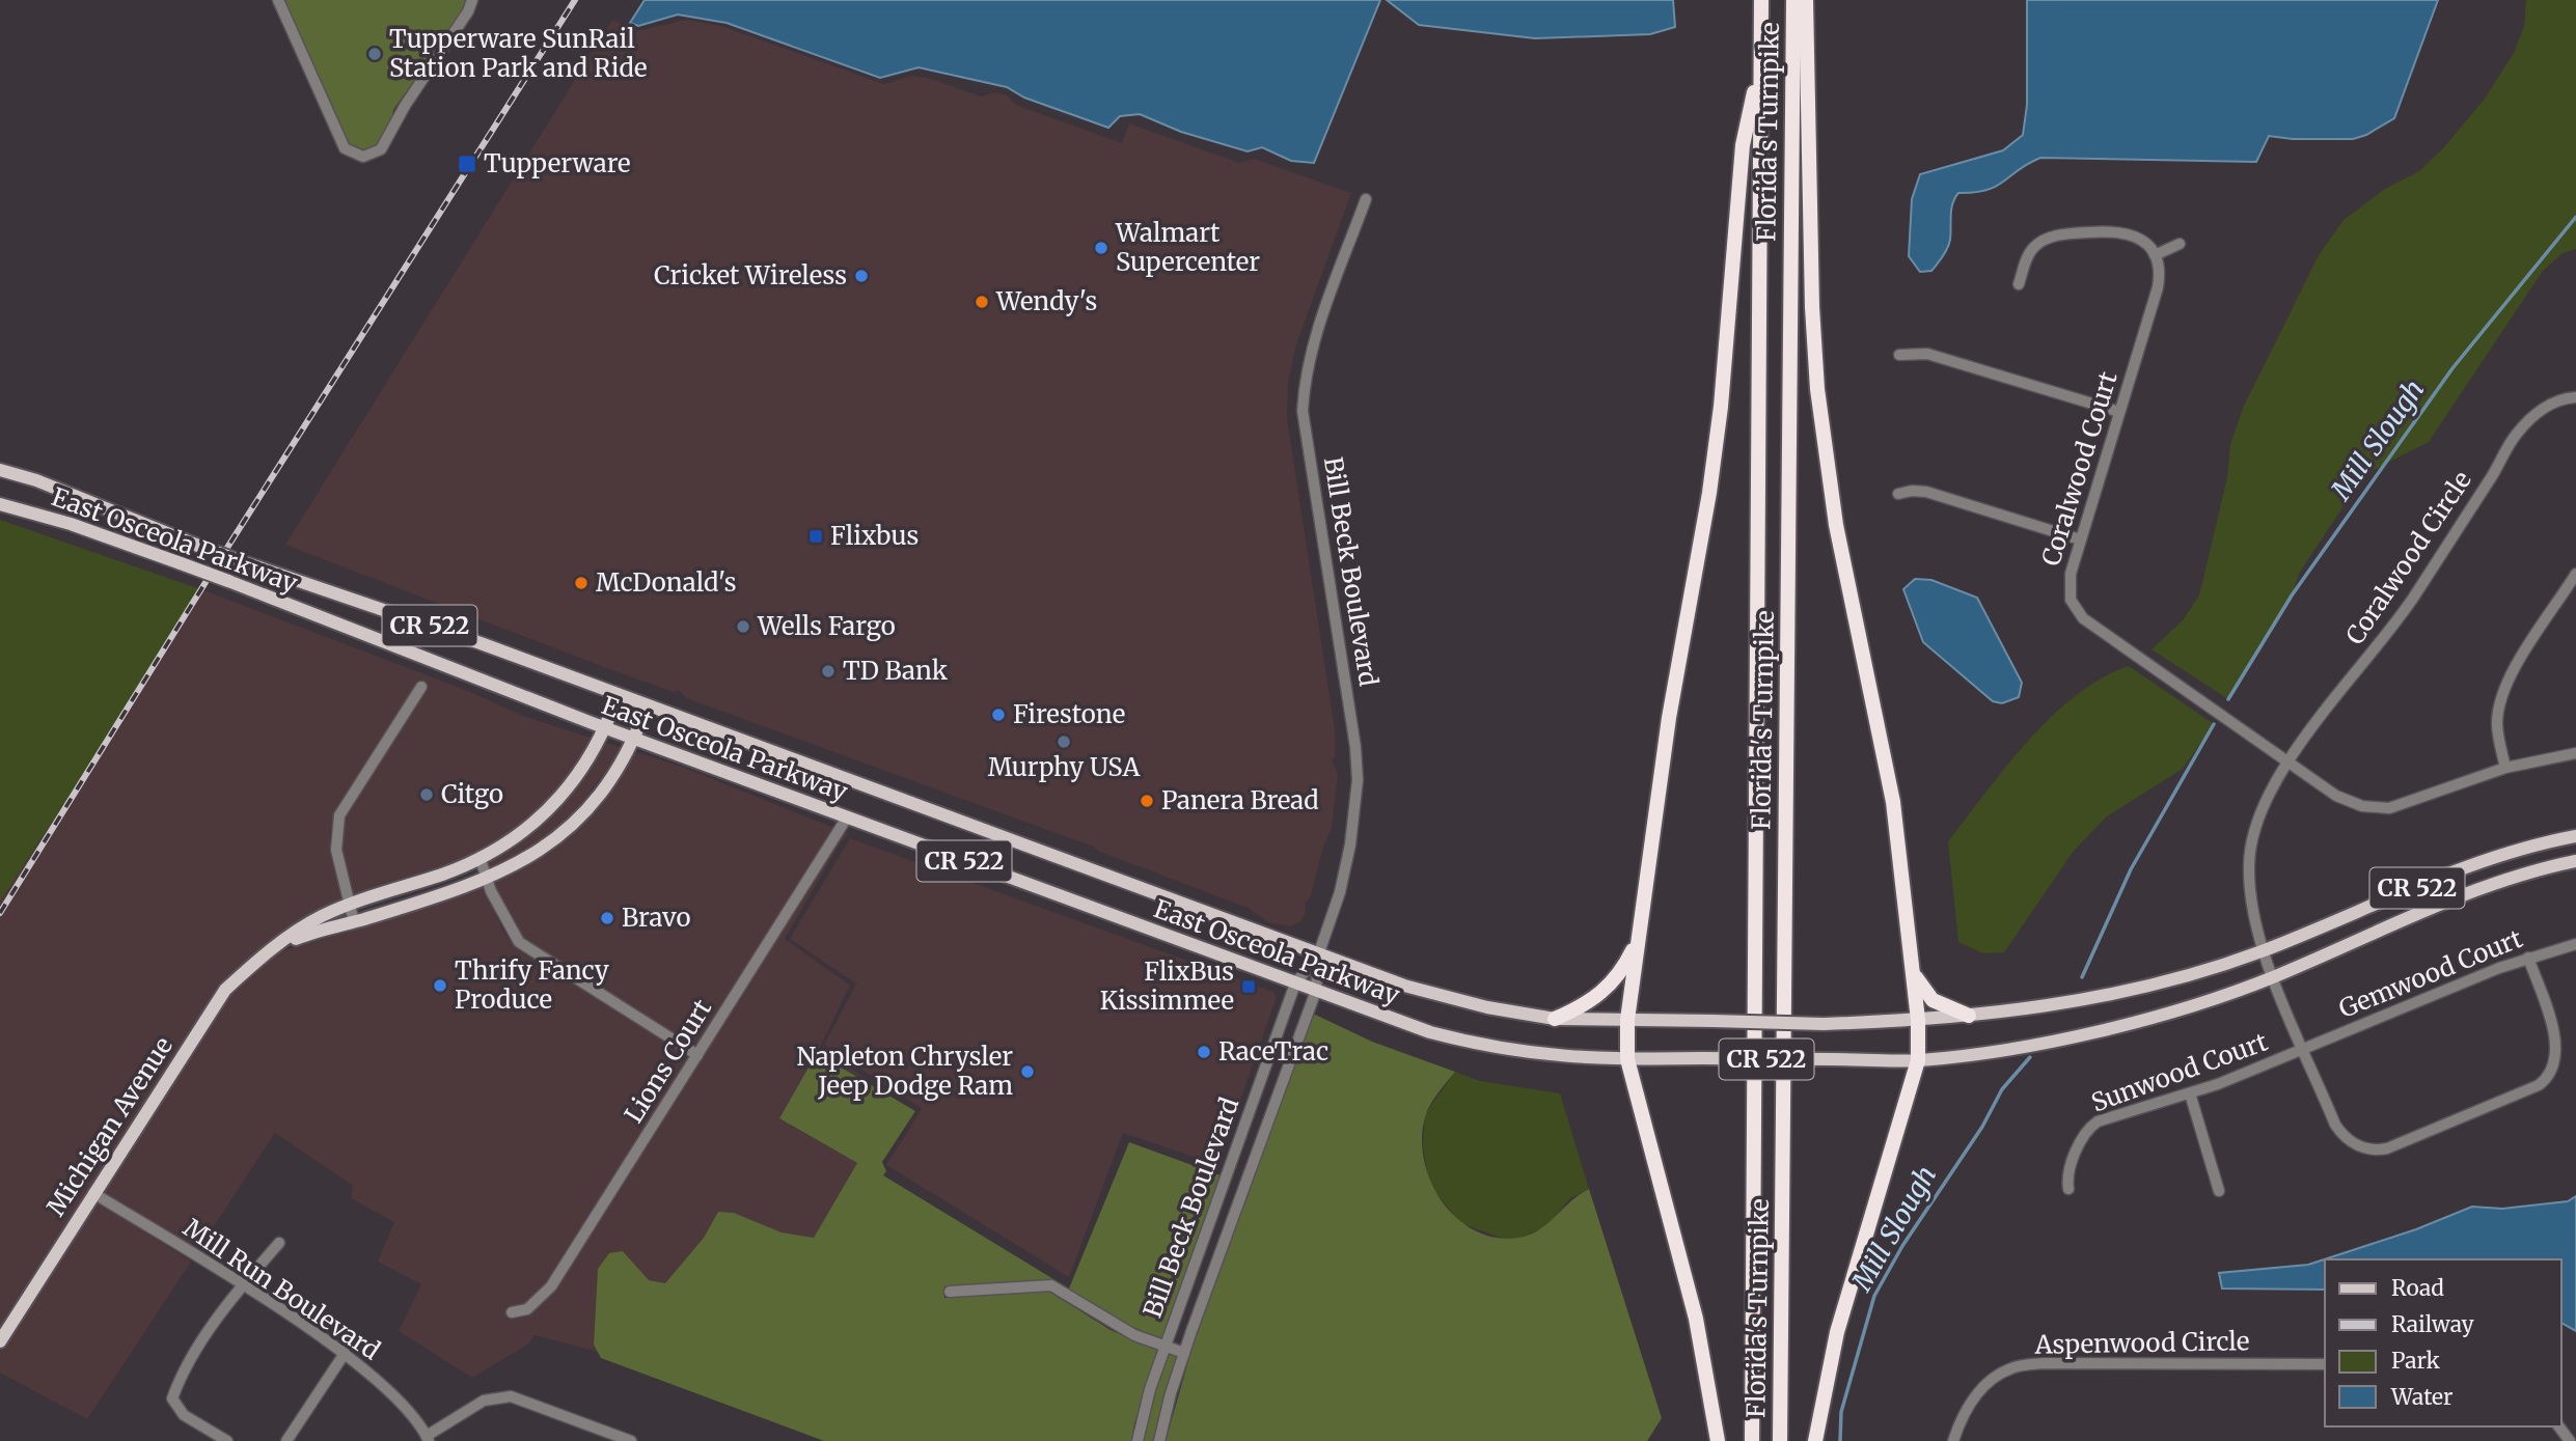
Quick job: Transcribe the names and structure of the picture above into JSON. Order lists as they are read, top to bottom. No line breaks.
{"streets":{"highway":["Florida's Turnpike"],"main road":["East Osceola Parkway","CR 522","Michigan Avenue"],"street":["Coralwood Court","Coralwood Circle","Bill Beck Boulevard","Gemwood Court","Lions Court","Sunwood Court","Mill Run Boulevard","Aspenwood Circle"]},"crossings":[["Coralwood Court","Coralwood Circle"],["East Osceola Parkway","Coralwood Circle"],["East Osceola Parkway","Bill Beck Boulevard"],["East Osceola Parkway","Lions Court"],["East Osceola Parkway","Michigan Avenue"],["Coralwood Circle","Gemwood Court"],["Coralwood Circle","Sunwood Court"],["Gemwood Court","Sunwood Court"],["Michigan Avenue","Mill Run Boulevard"]],"water":["Mill Slough"],"places":{"other":["Tupperware SunRail Station Park and Ride","Walmart Supercenter","Cricket Wireless","Wendy's","McDonald's","Wells Fargo","TD Bank","Firestone","Murphy USA","Citgo","Panera Bread","Bravo","Thrify Fancy Produce","RaceTrac","Napleton Chrysler Jeep Dodge Ram"],"transit":["Tupperware","Flixbus","FlixBus Kissimmee"]},"legend":["Road","Railway","Park","Water"]}
